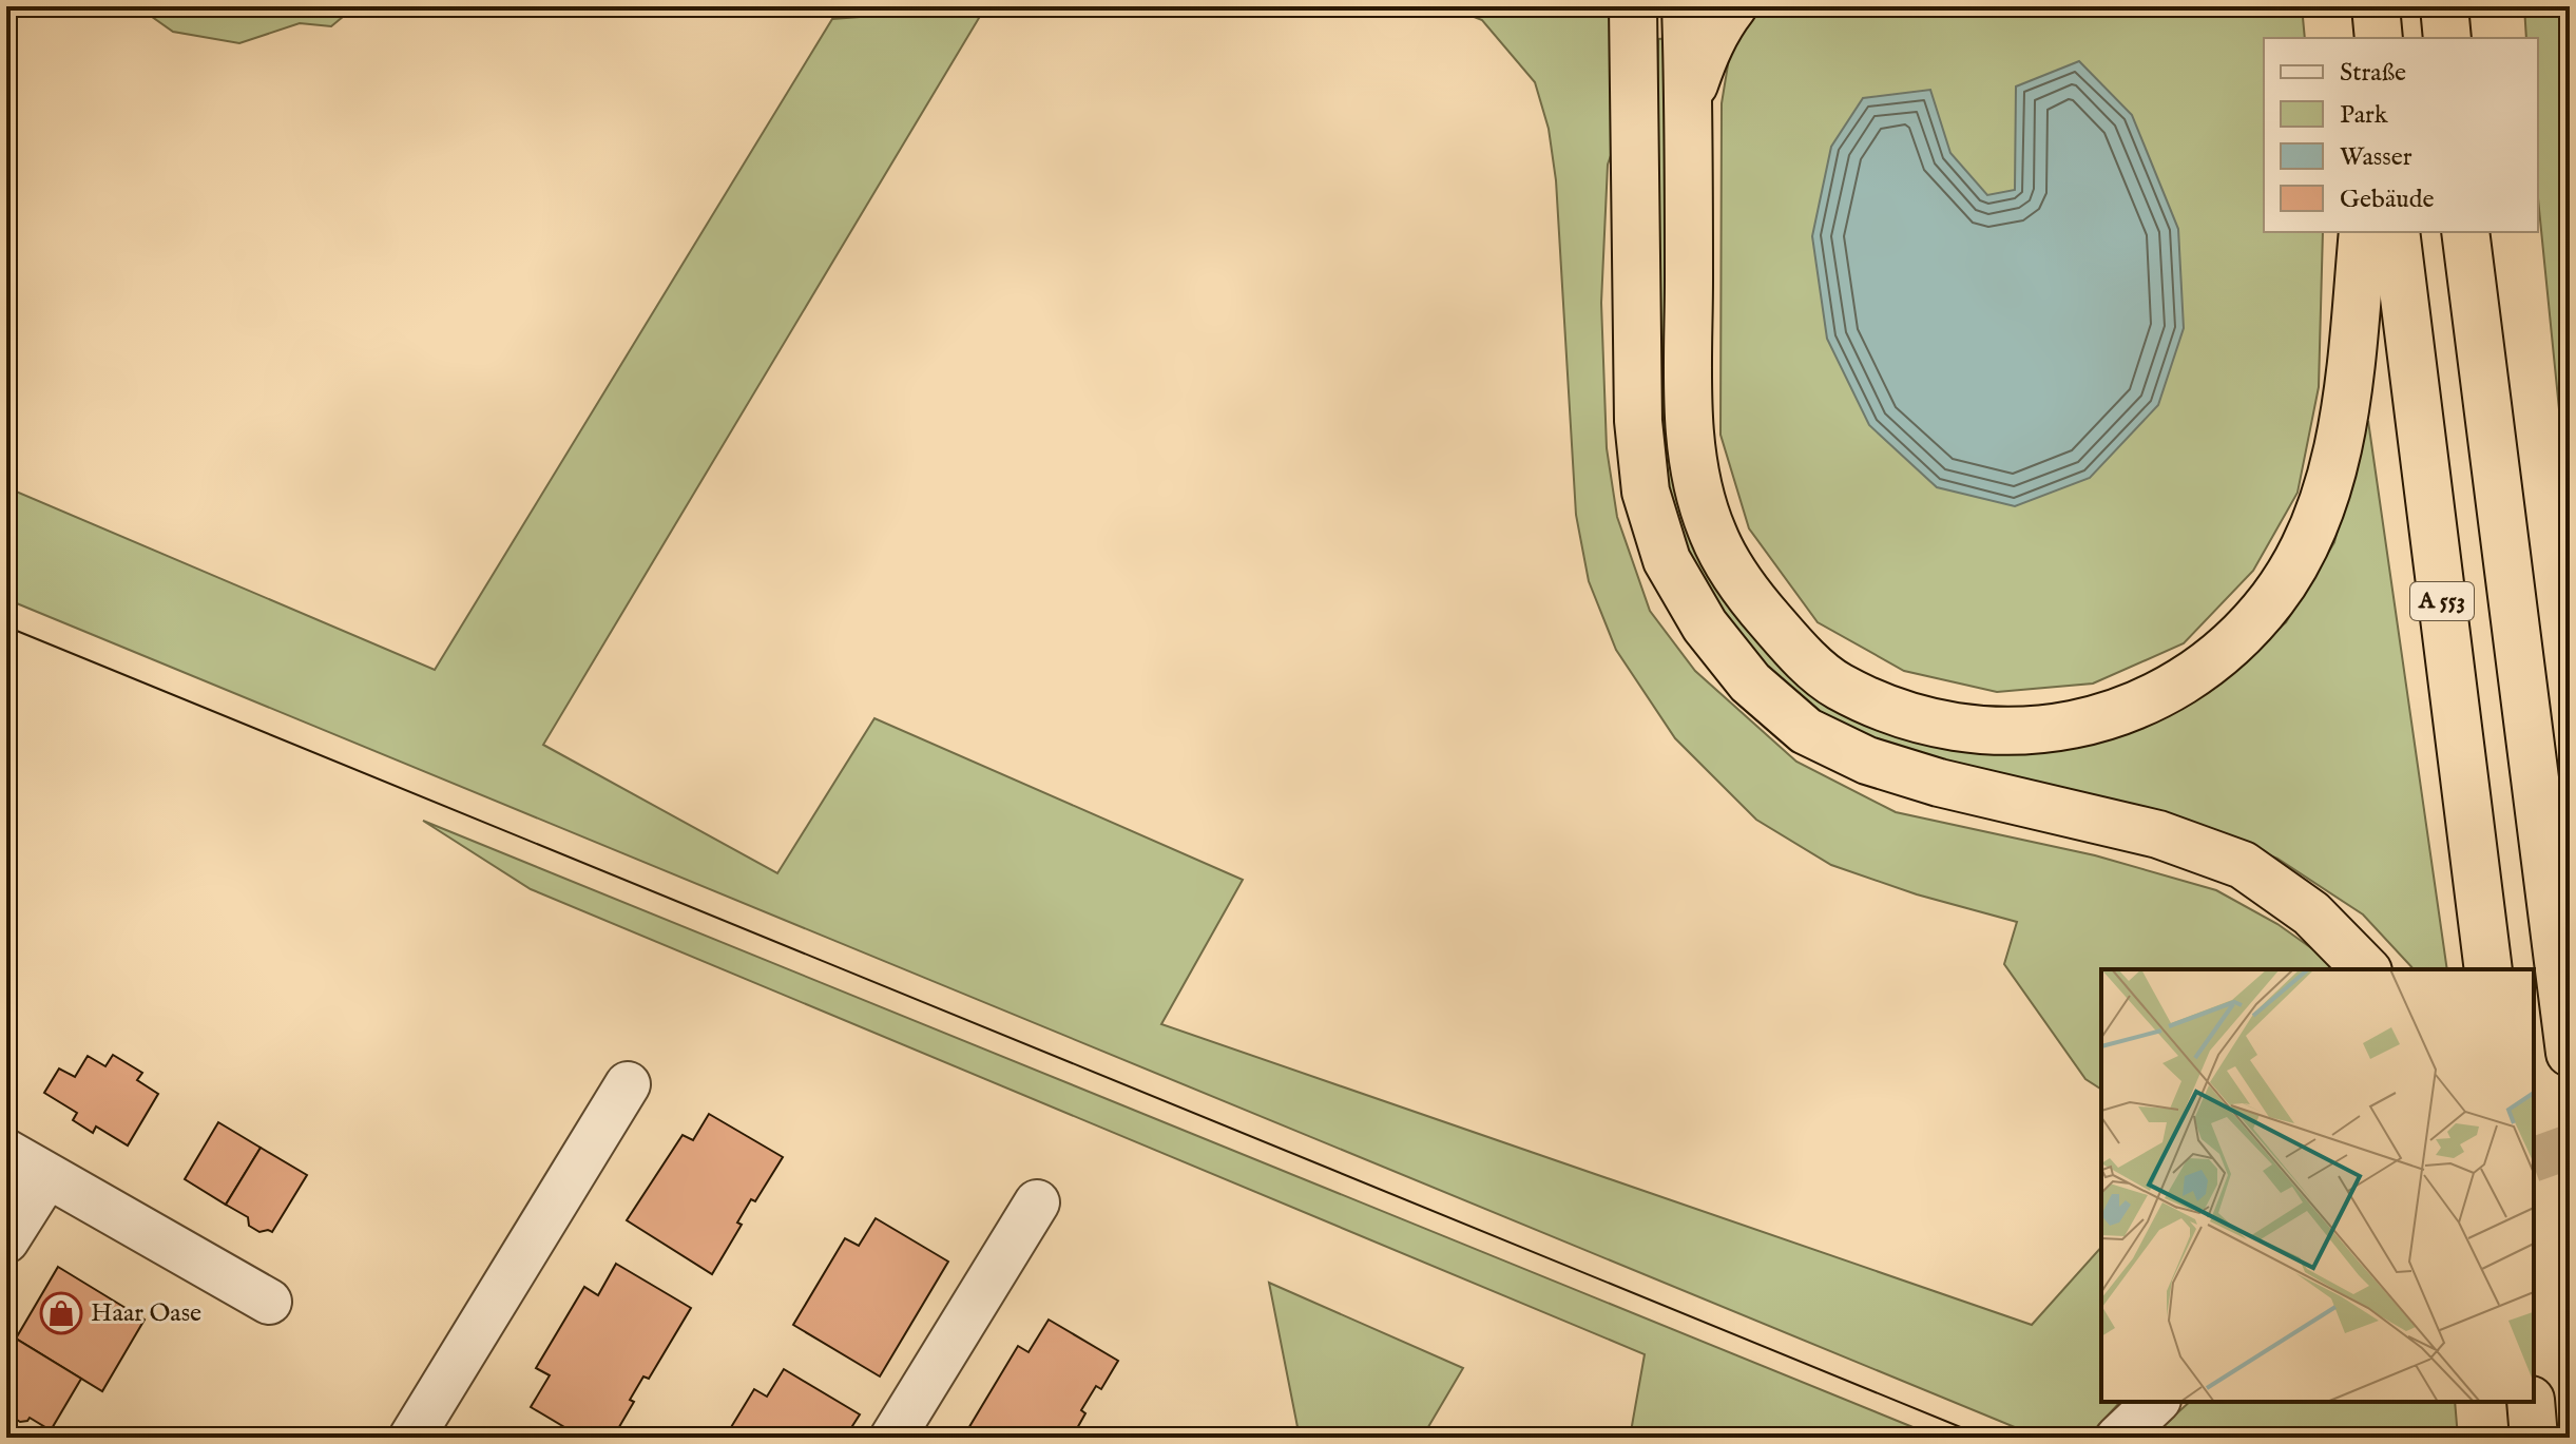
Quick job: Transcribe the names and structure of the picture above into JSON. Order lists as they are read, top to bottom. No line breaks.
{"streets":{"highway":["A 553"]},"places":{"shop":["Haar Oase"]},"legend":["Straße","Park","Wasser","Gebäude"]}
